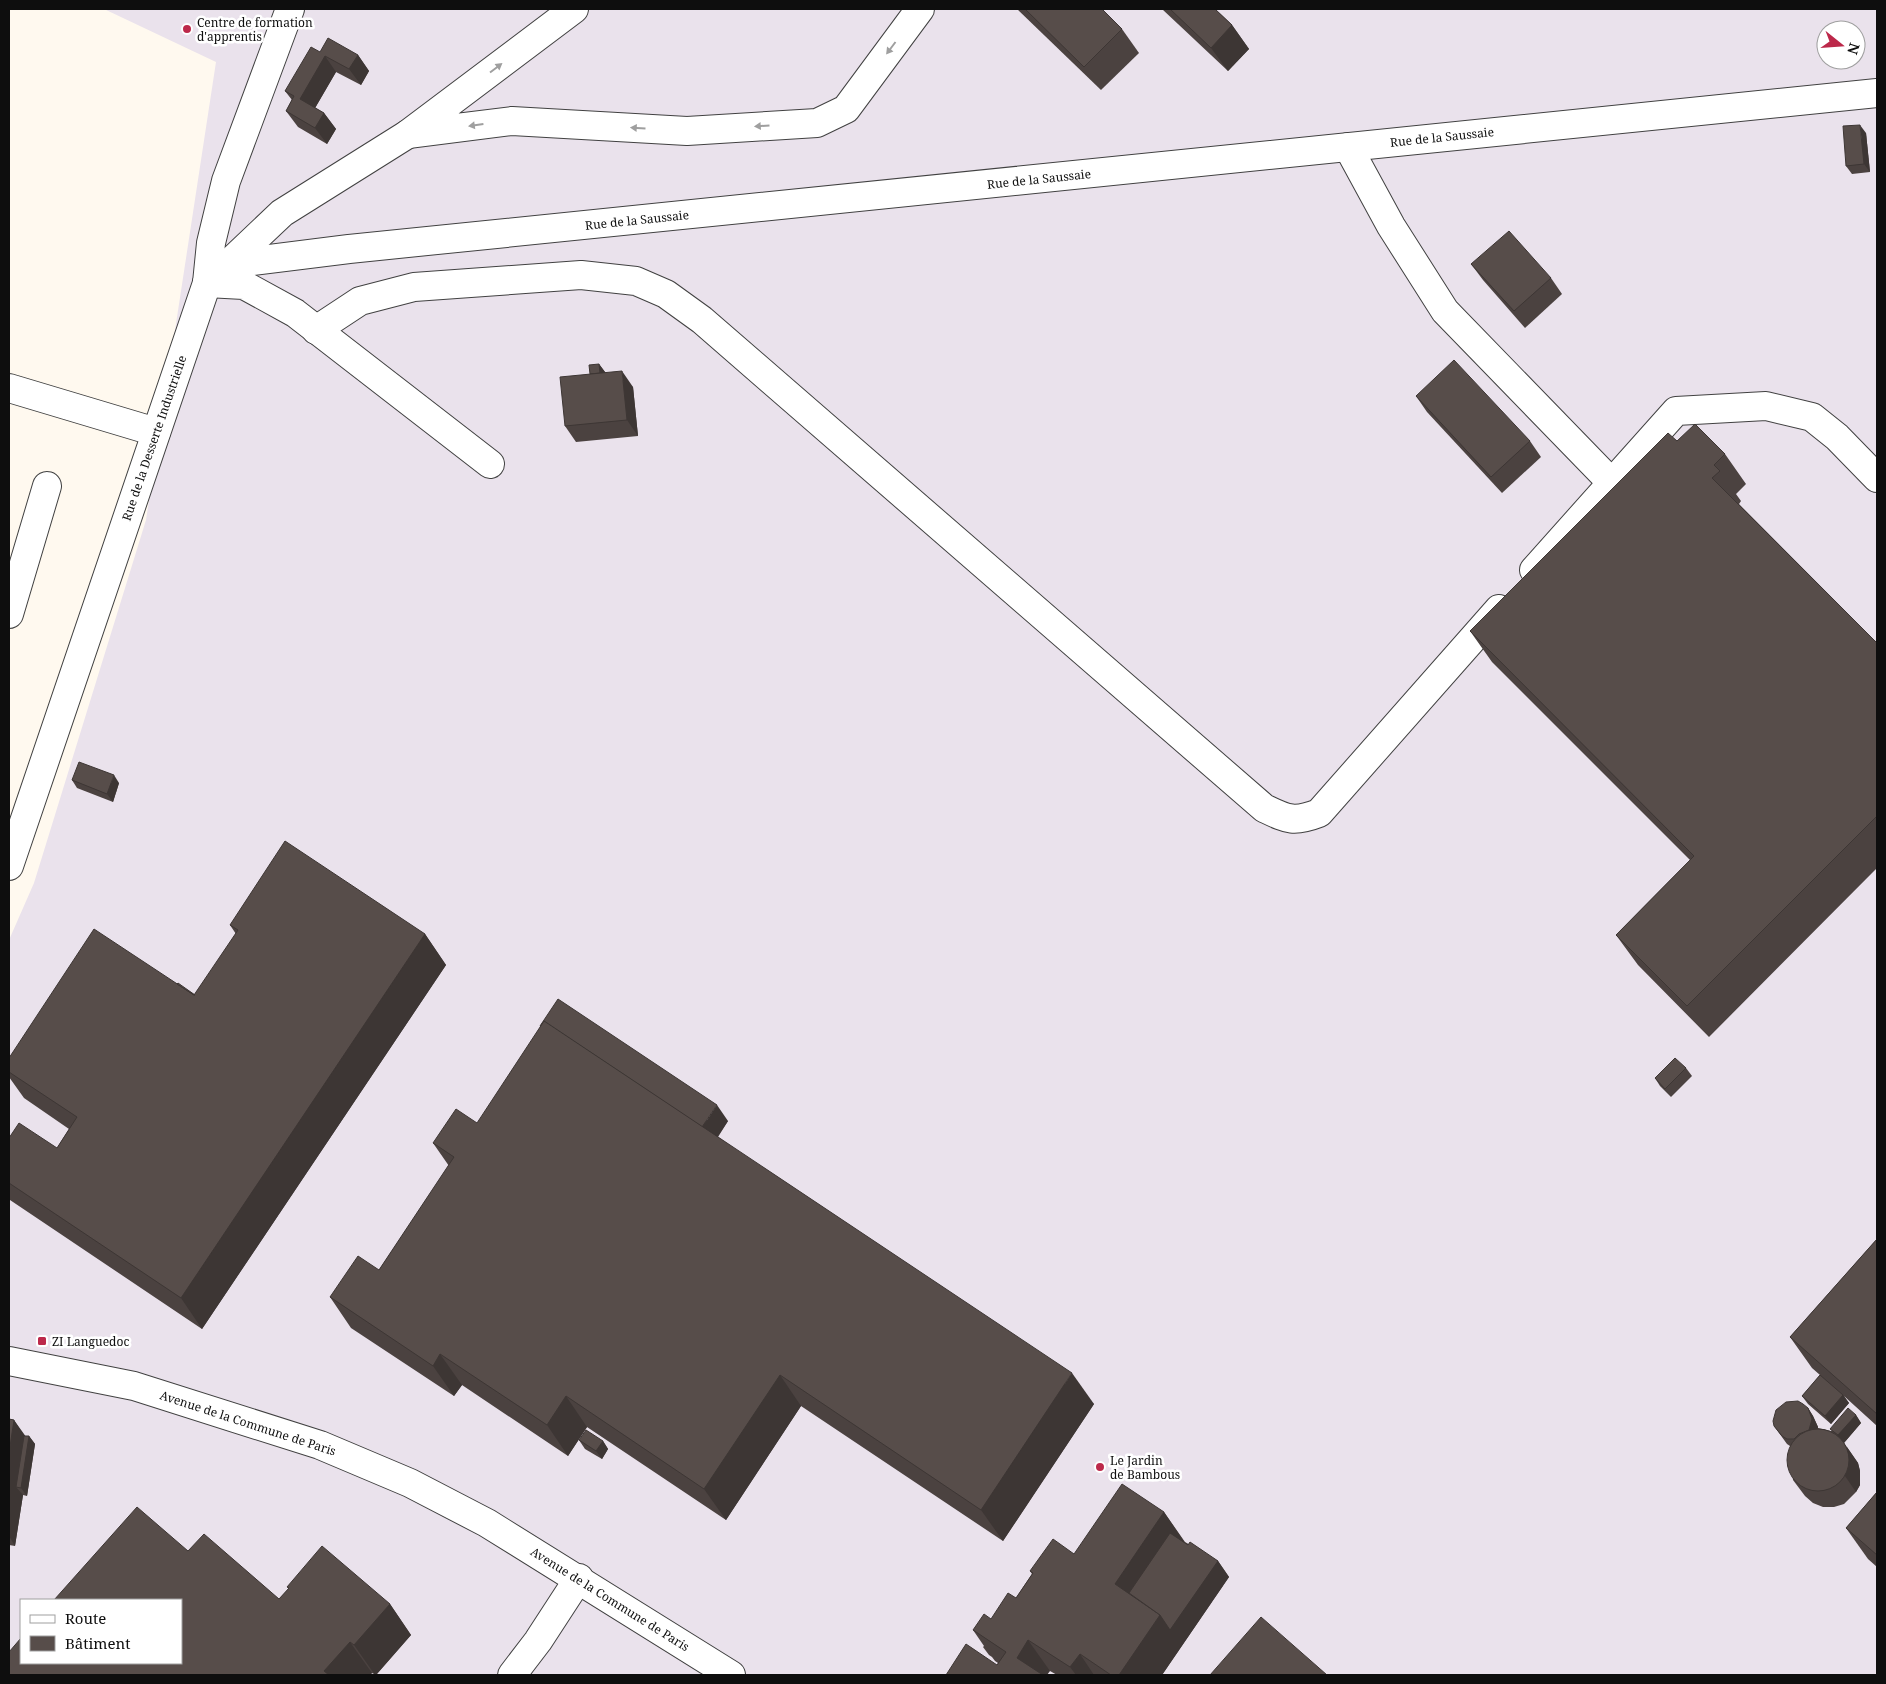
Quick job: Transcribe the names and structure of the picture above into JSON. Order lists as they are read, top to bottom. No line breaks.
{"streets":{"street":["Rue de la Saussaie","Rue de la Desserte Industrielle","Avenue de la Commune de Paris"]},"crossings":[["Rue de la Saussaie","Rue de la Desserte Industrielle"]],"places":{"other":["Centre de formation d'apprentis","Le Jardin de Bambous"],"transit":["ZI Languedoc"]},"legend":["Route","Bâtiment"],"north":"right"}
